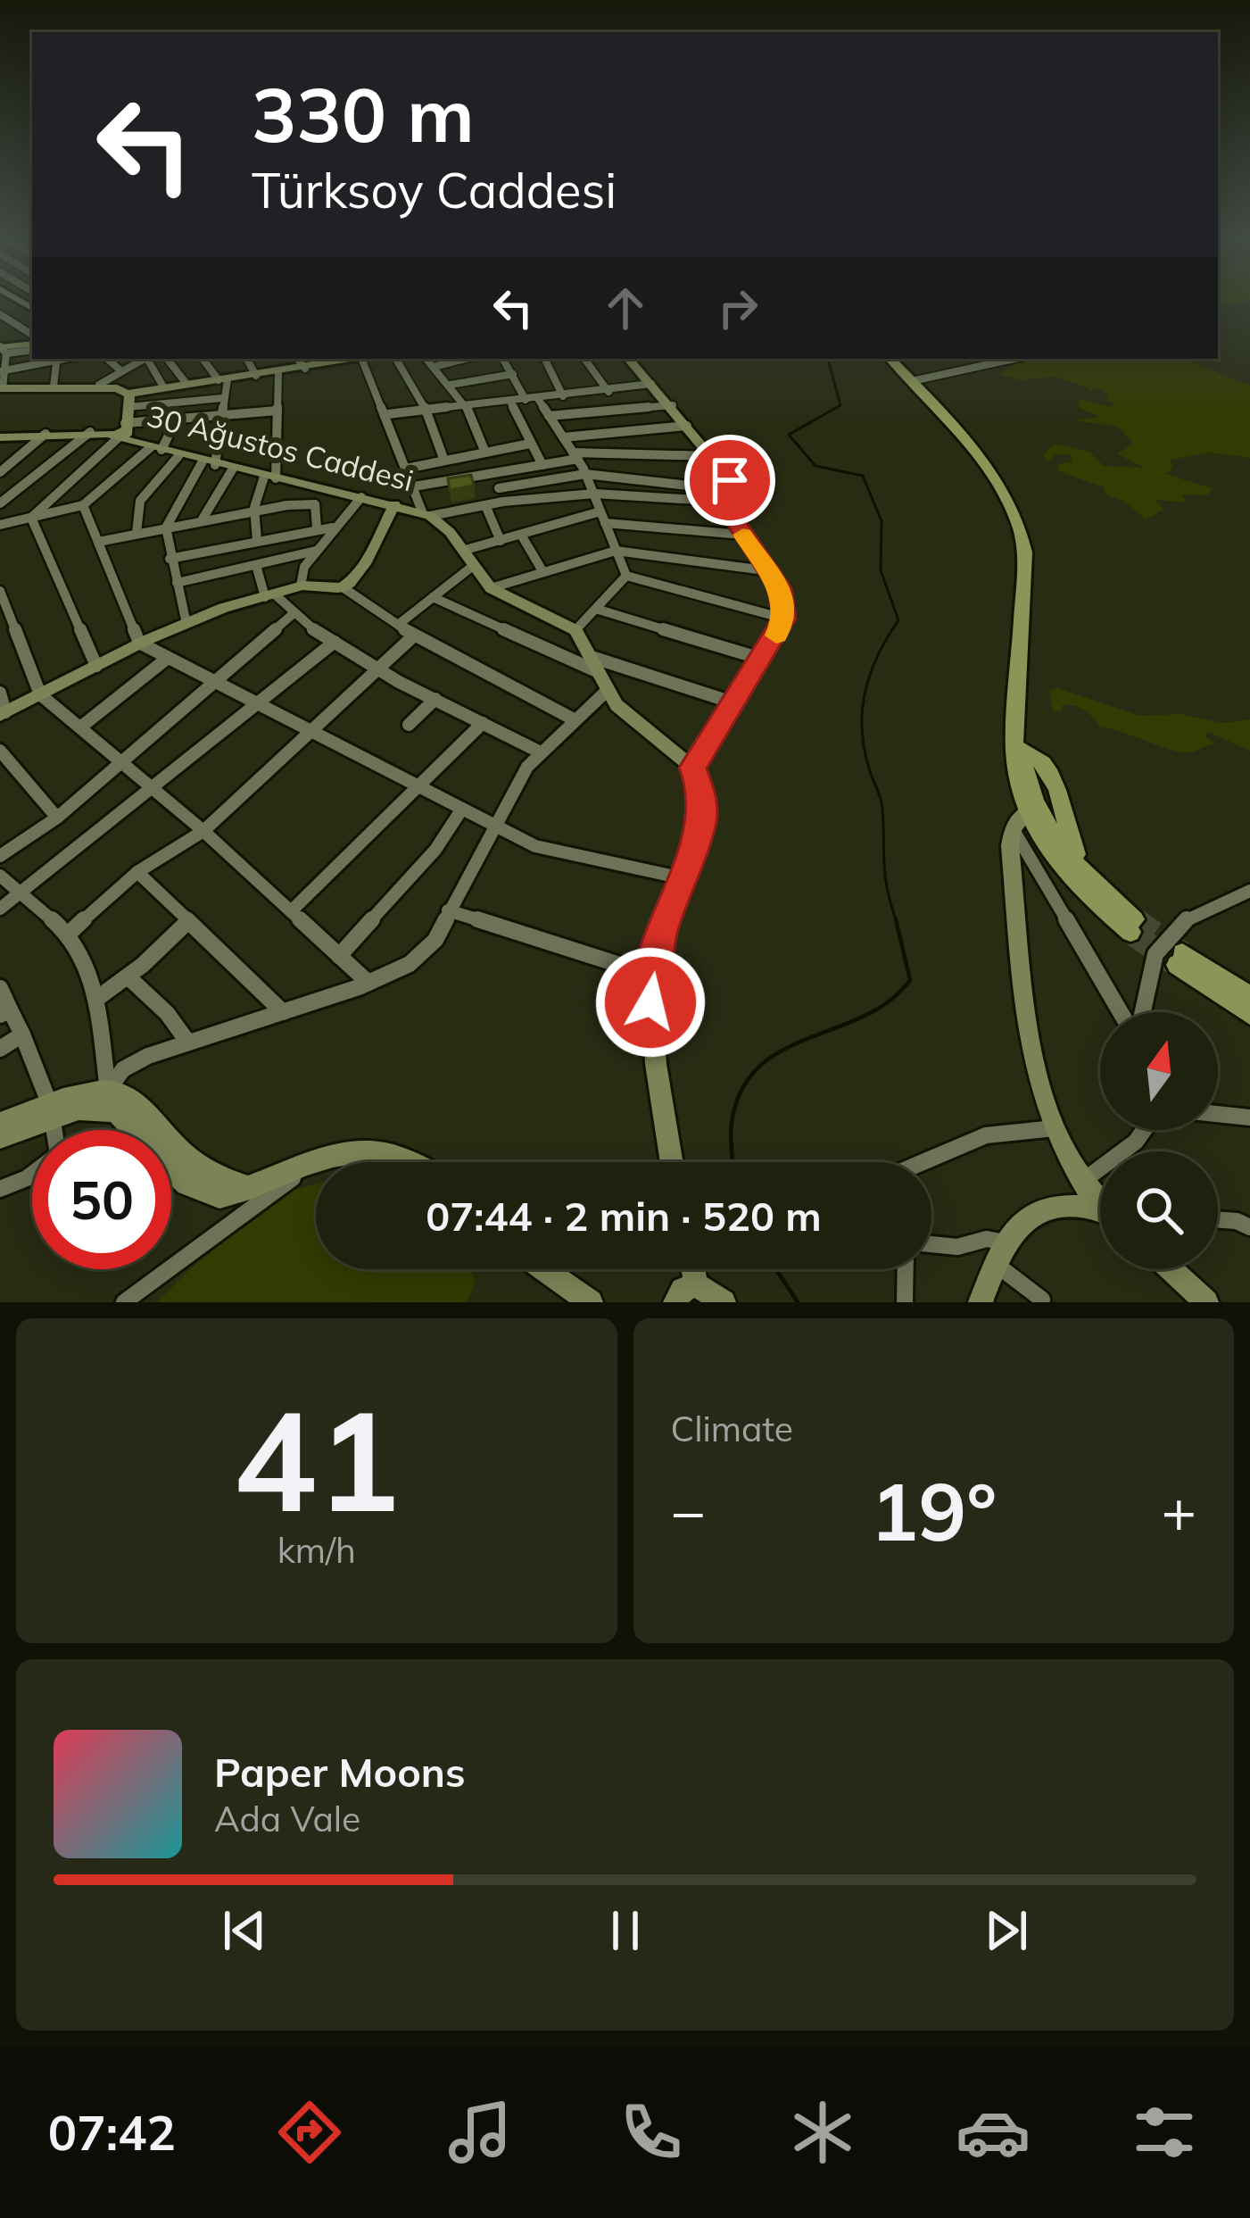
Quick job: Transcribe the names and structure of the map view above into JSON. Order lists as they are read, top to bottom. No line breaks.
{"streets":{"main road":["30 Ağustos Caddesi"]},"north":"top","page":{"turn":["330 m","Türksoy Caddesi"],"limit":"50","trip":"07:44 · 2 min · 520 m","tile":[["41","km/h"],"Climate"],"heat":["−","19°","+"],"song":["Paper Moons","Ada Vale"],"tabs":"07:42"}}
